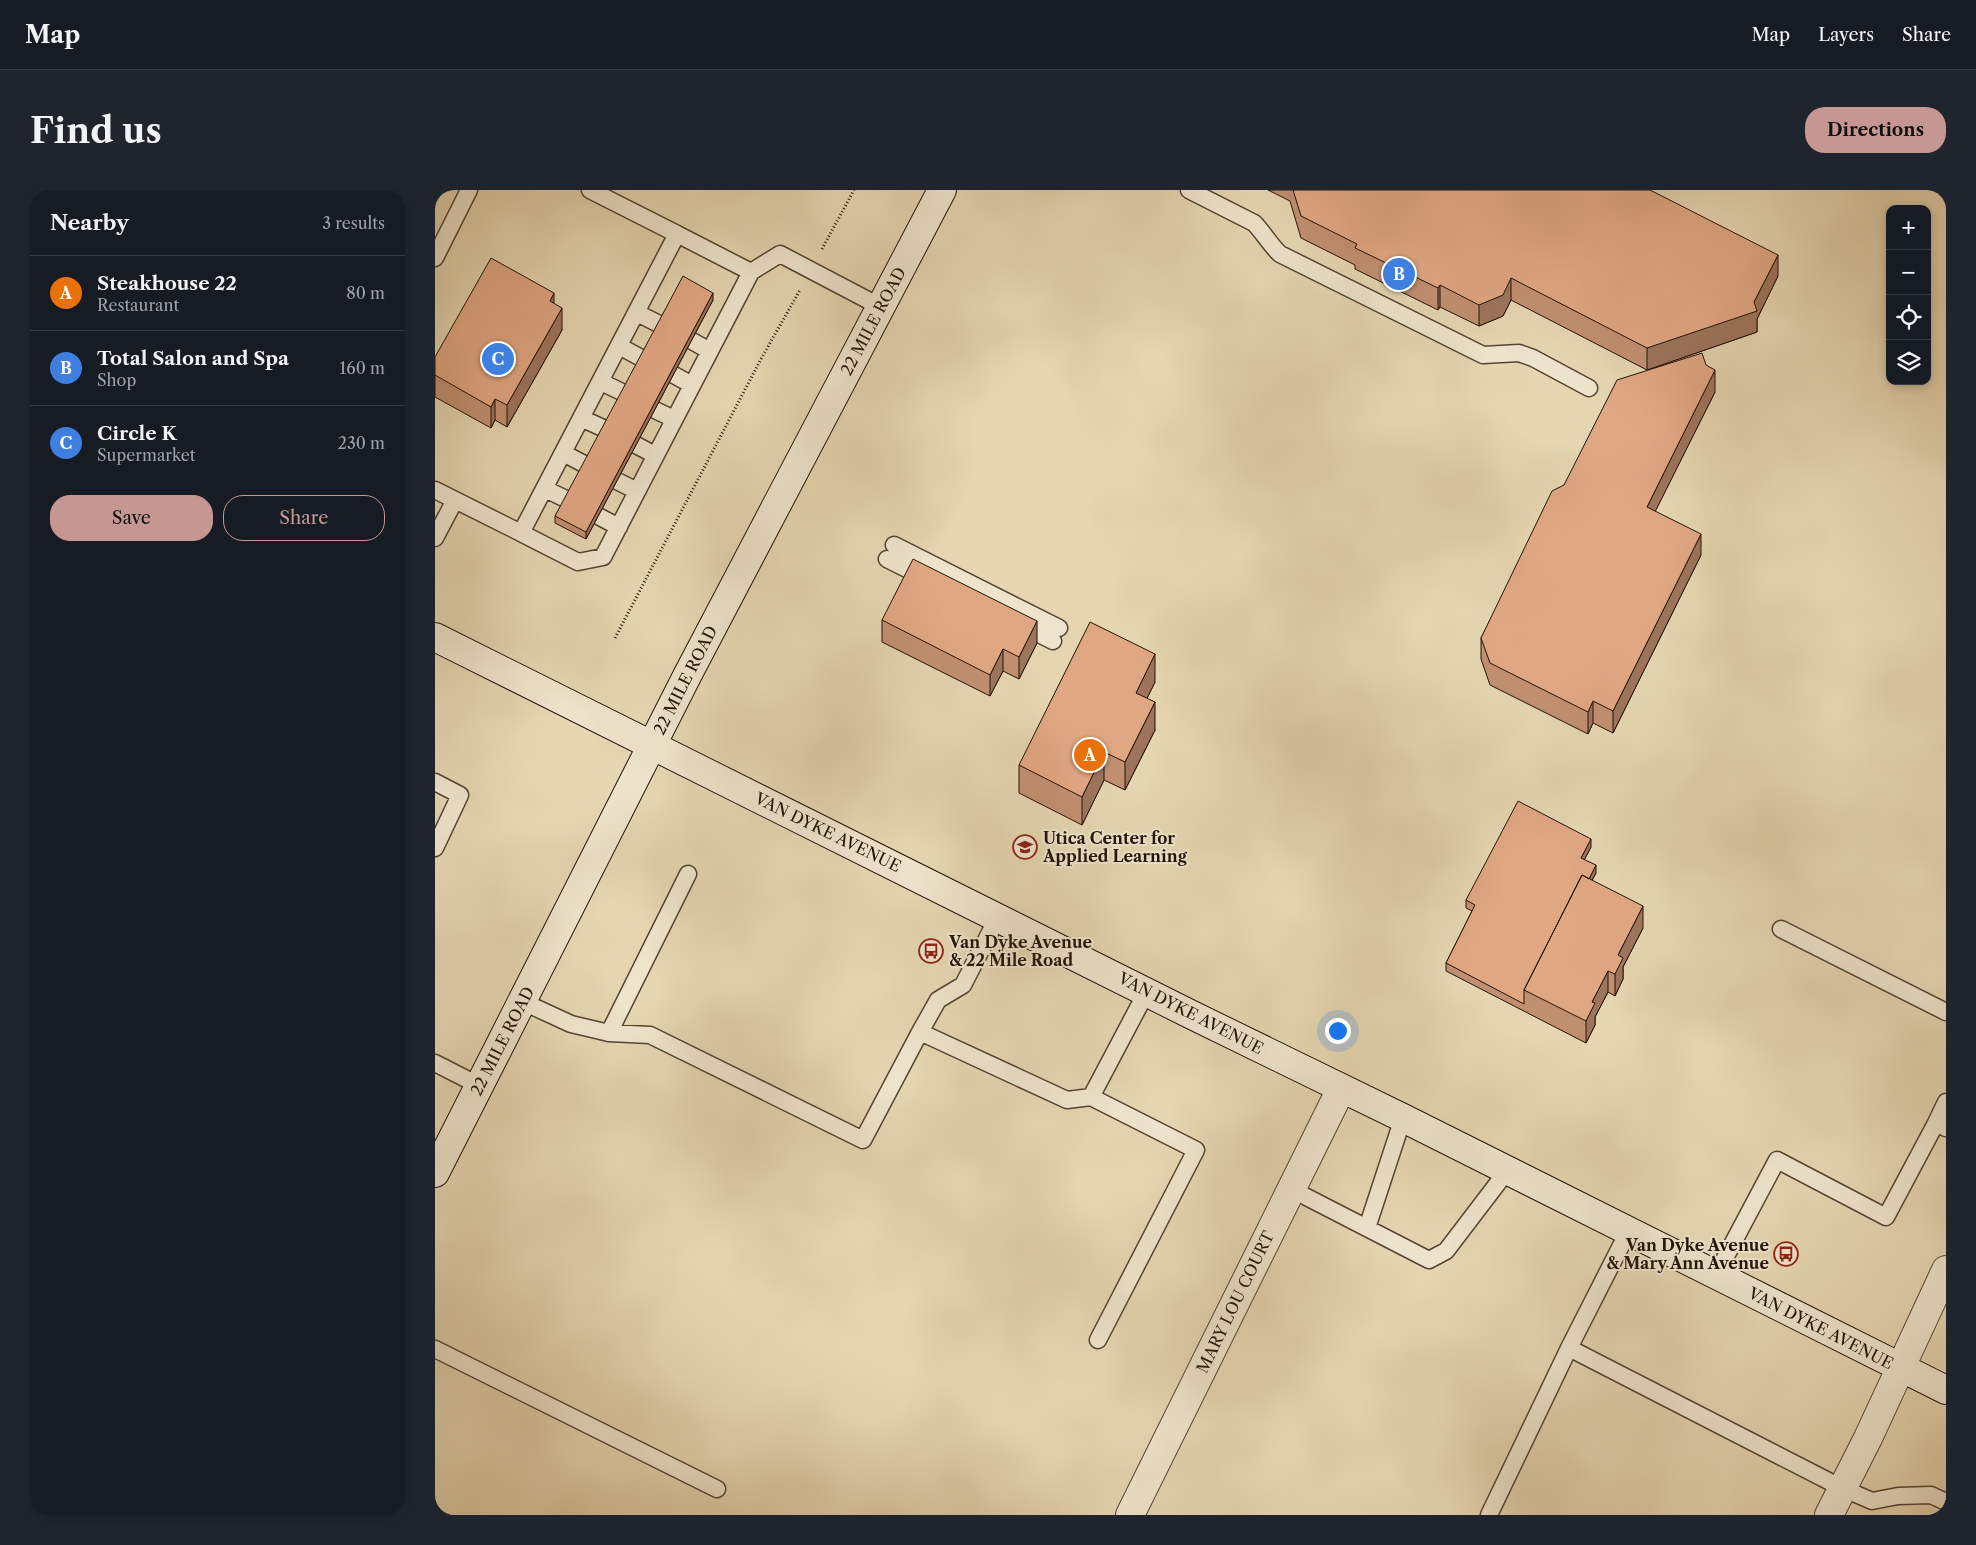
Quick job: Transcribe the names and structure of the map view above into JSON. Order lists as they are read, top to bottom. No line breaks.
{"streets":{"street":["22 MILE ROAD","VAN DYKE AVENUE","MARY LOU COURT"]},"crossings":[["22 MILE ROAD","VAN DYKE AVENUE"],["VAN DYKE AVENUE","MARY LOU COURT"]],"places":{"school or university":["Utica Center for Applied Learning"],"bus stop":["Van Dyke Avenue & 22 Mile Road","Van Dyke Avenue & Mary Ann Avenue"]},"page":{"header":"Map","nav":["Map","Layers","Share"],"buttons":["Directions",["Save","Share"]],"title":"Find us","heading":["Nearby","3 results"],"map_buttons":["+","−"],"list":[{"mark":"A","name":"Steakhouse 22","note":"Restaurant","value":"80 m"},{"mark":"B","name":"Total Salon and Spa","note":"Shop","value":"160 m"},{"mark":"C","name":"Circle K","note":"Supermarket","value":"230 m"}],"pins":["B","C","A"]}}
